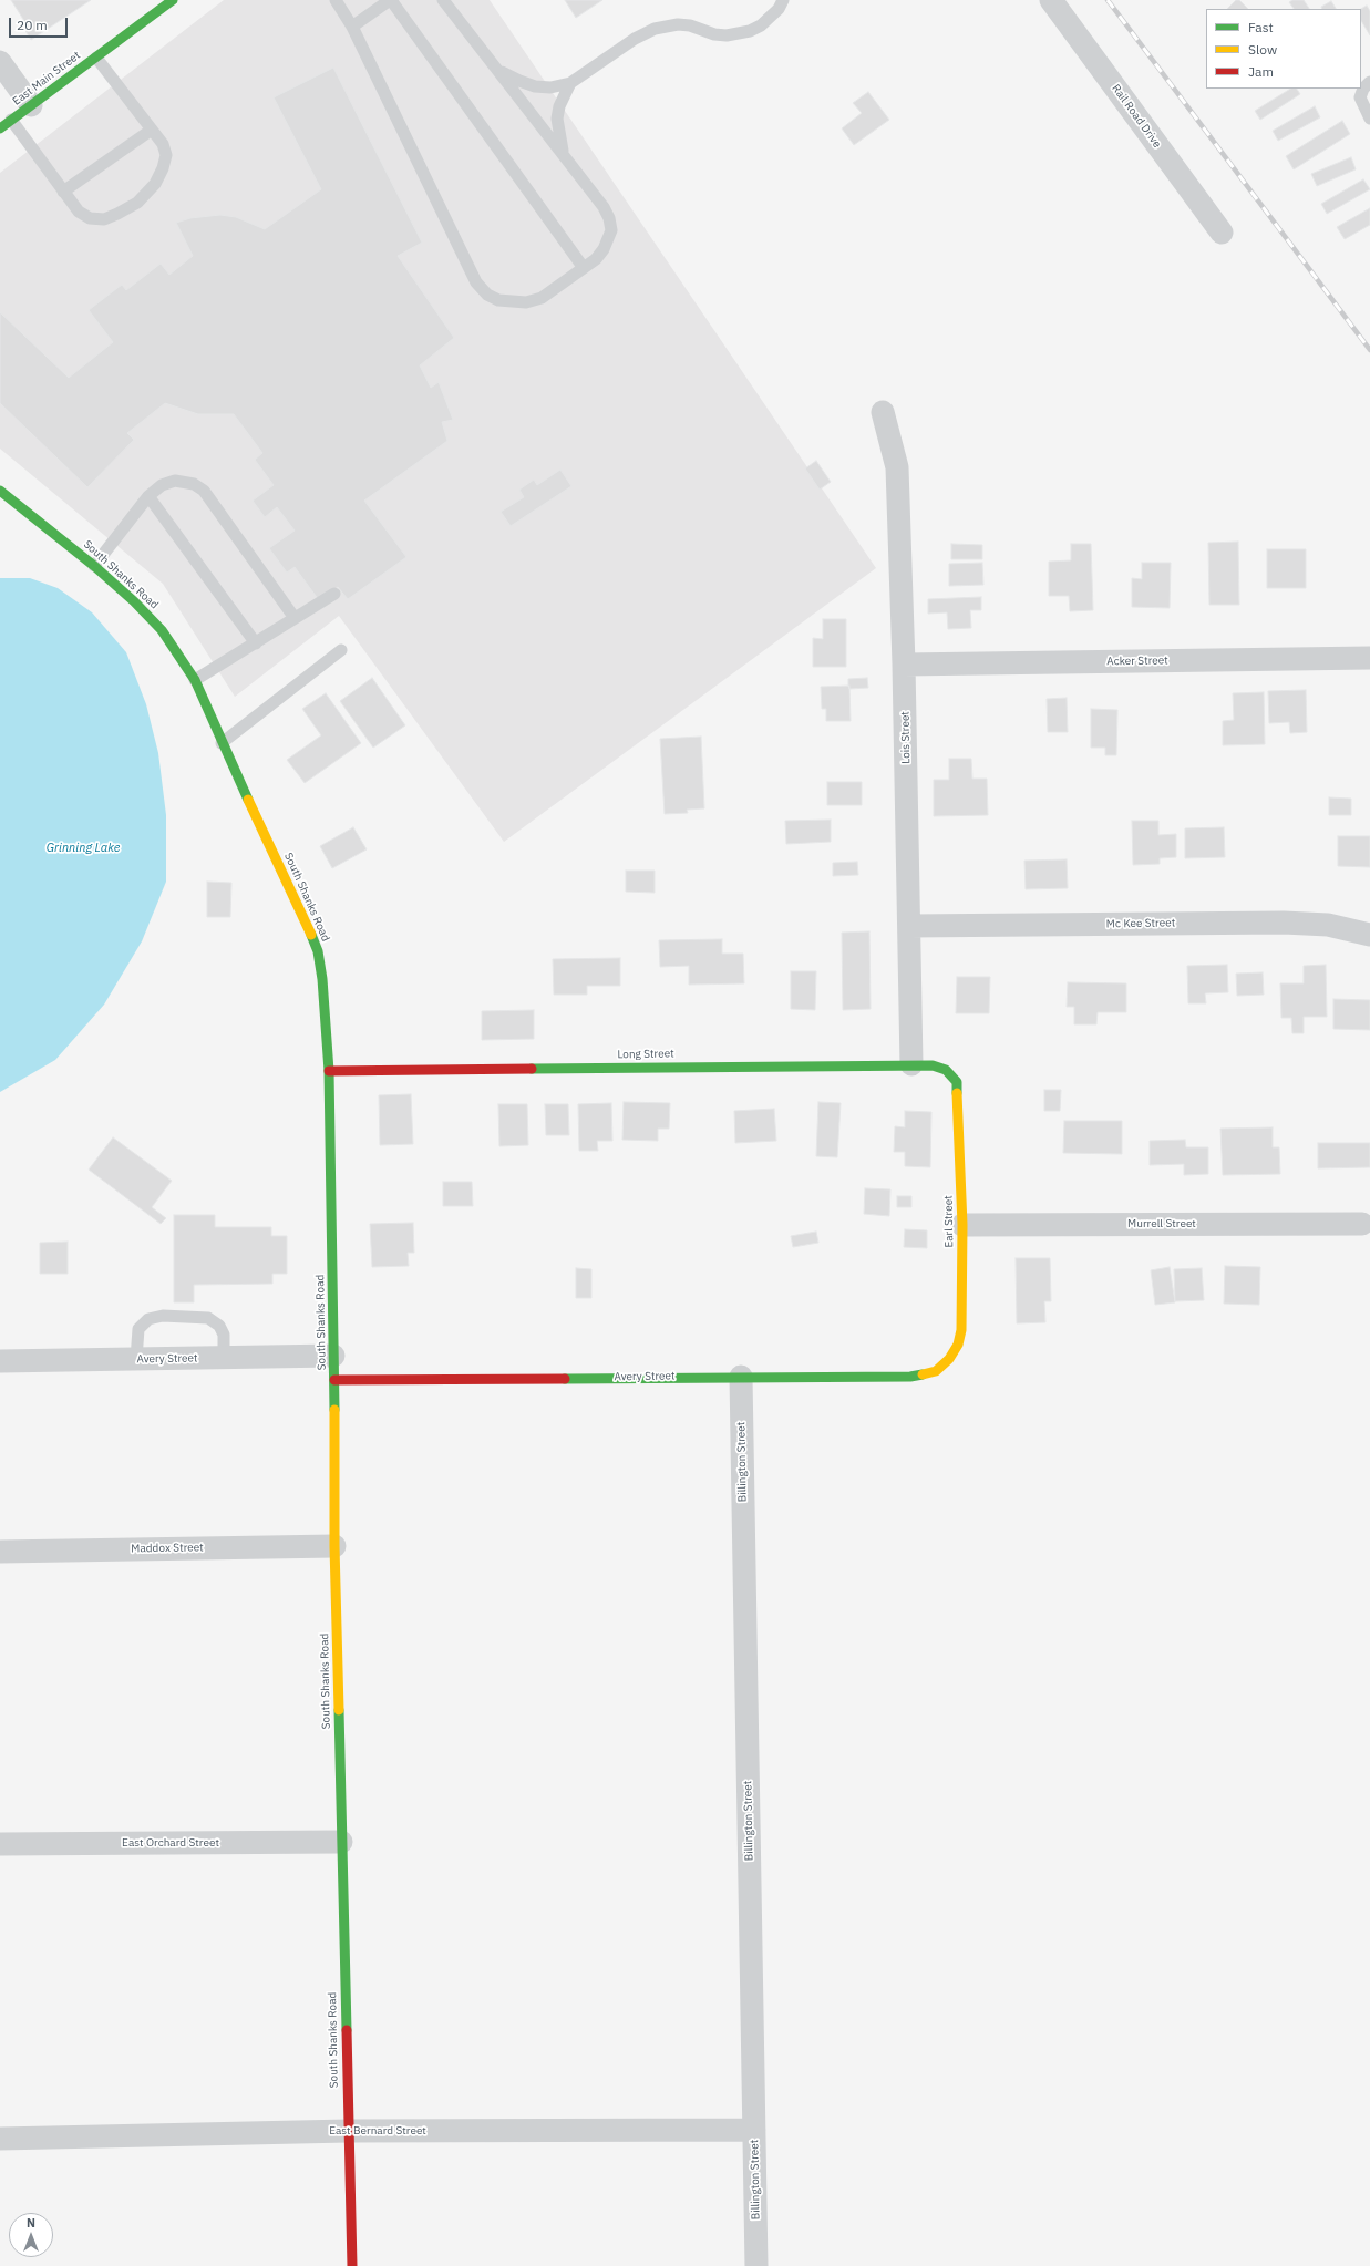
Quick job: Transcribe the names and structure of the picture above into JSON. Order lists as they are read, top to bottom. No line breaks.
{"streets":{"street":["East Main Street","Rail Road Drive","South Shanks Road","Acker Street","Lois Street","Mc Kee Street","Long Street","Earl Street","Murrell Street","Avery Street","Billington Street","Maddox Street","East Orchard Street","East Bernard Street"]},"crossings":[["South Shanks Road","Long Street"],["South Shanks Road","Avery Street"],["South Shanks Road","Maddox Street"],["South Shanks Road","East Orchard Street"],["South Shanks Road","East Bernard Street"],["Acker Street","Lois Street"],["Lois Street","Mc Kee Street"],["Lois Street","Long Street"],["Long Street","Earl Street"],["Earl Street","Murrell Street"],["Earl Street","Avery Street"],["Avery Street","Billington Street"],["Billington Street","East Bernard Street"]],"water":["Grinning Lake"],"legend":["Fast","Slow","Jam"],"scale_bar":"20 m","north":"top"}
